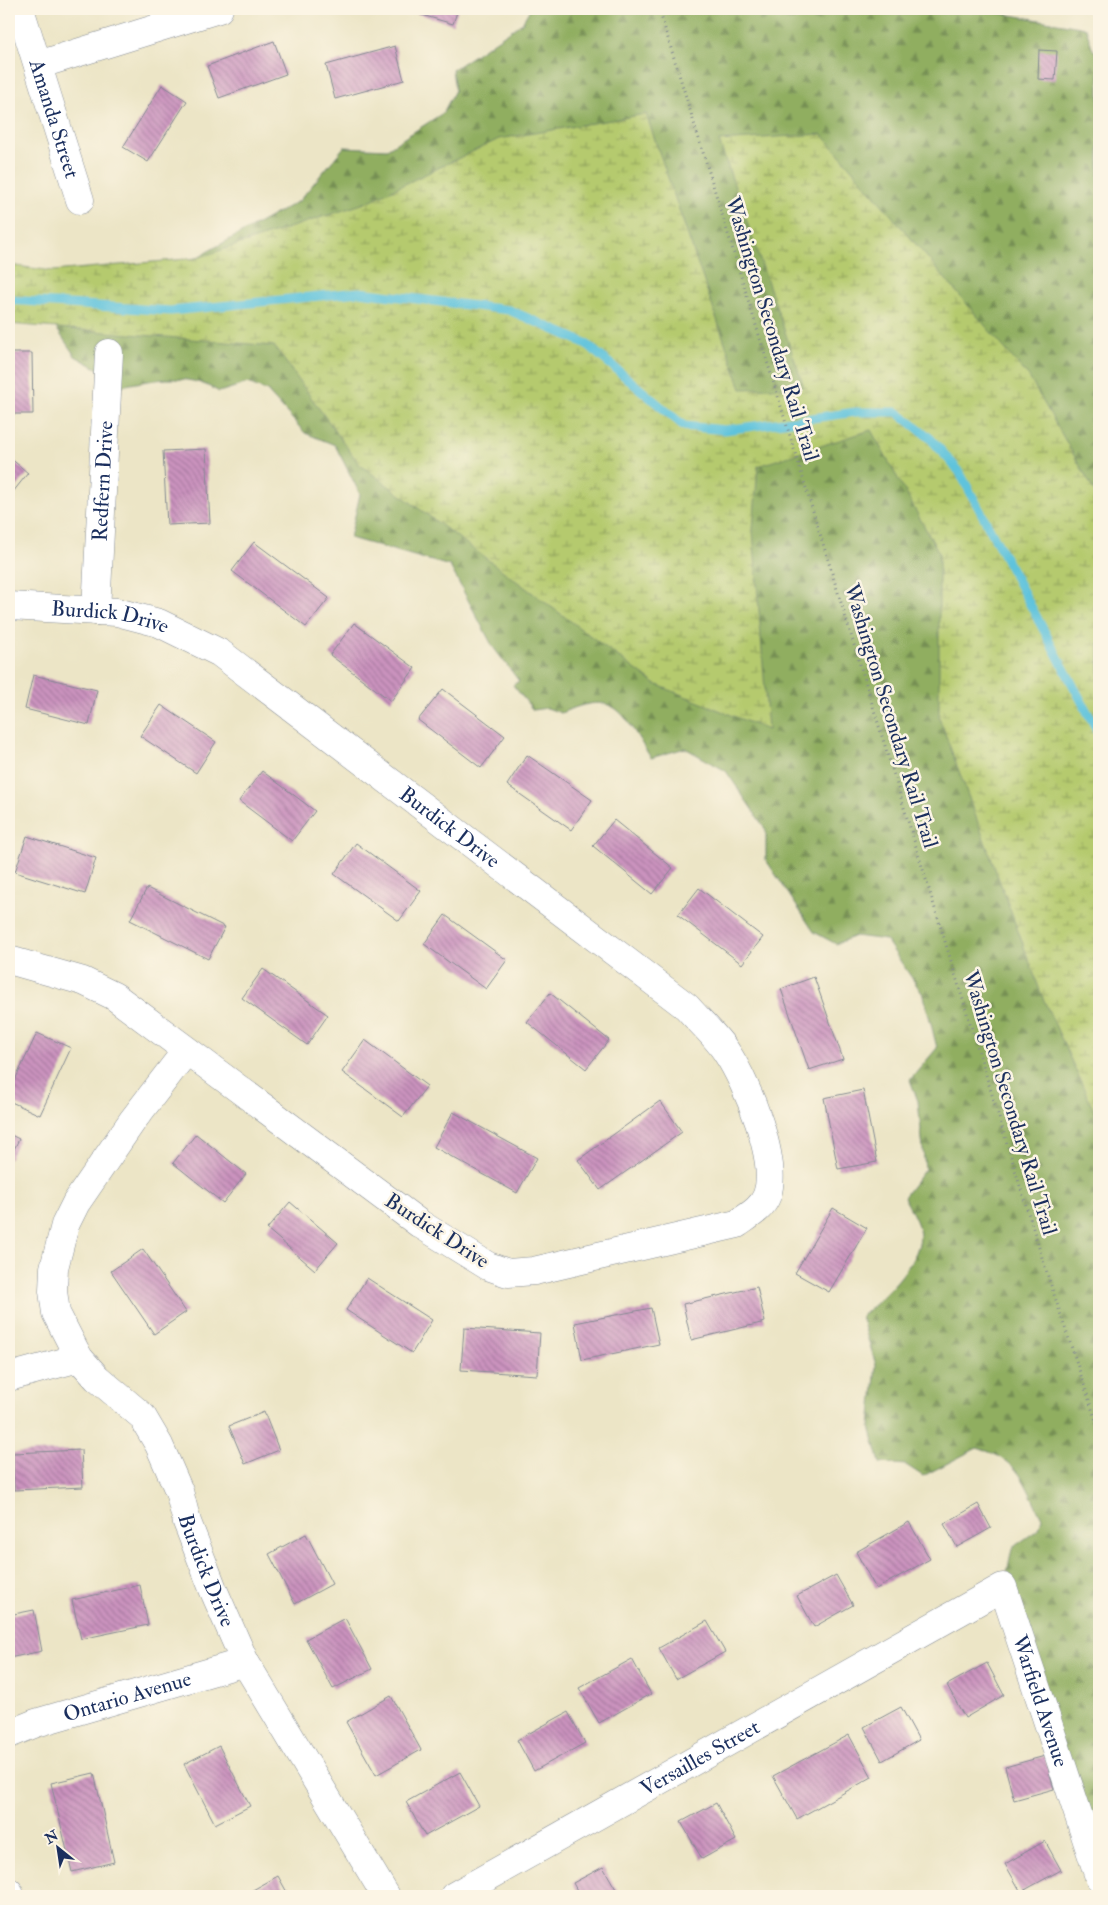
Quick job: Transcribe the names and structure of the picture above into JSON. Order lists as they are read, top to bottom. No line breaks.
{"streets":{"street":["Amanda Street","Redfern Drive","Burdick Drive","Ontario Avenue","Warfield Avenue","Versailles Street"],"path":["Washington Secondary Rail Trail"]},"crossings":[["Redfern Drive","Burdick Drive"],["Burdick Drive","Ontario Avenue"],["Warfield Avenue","Versailles Street"]],"north":"top left"}
